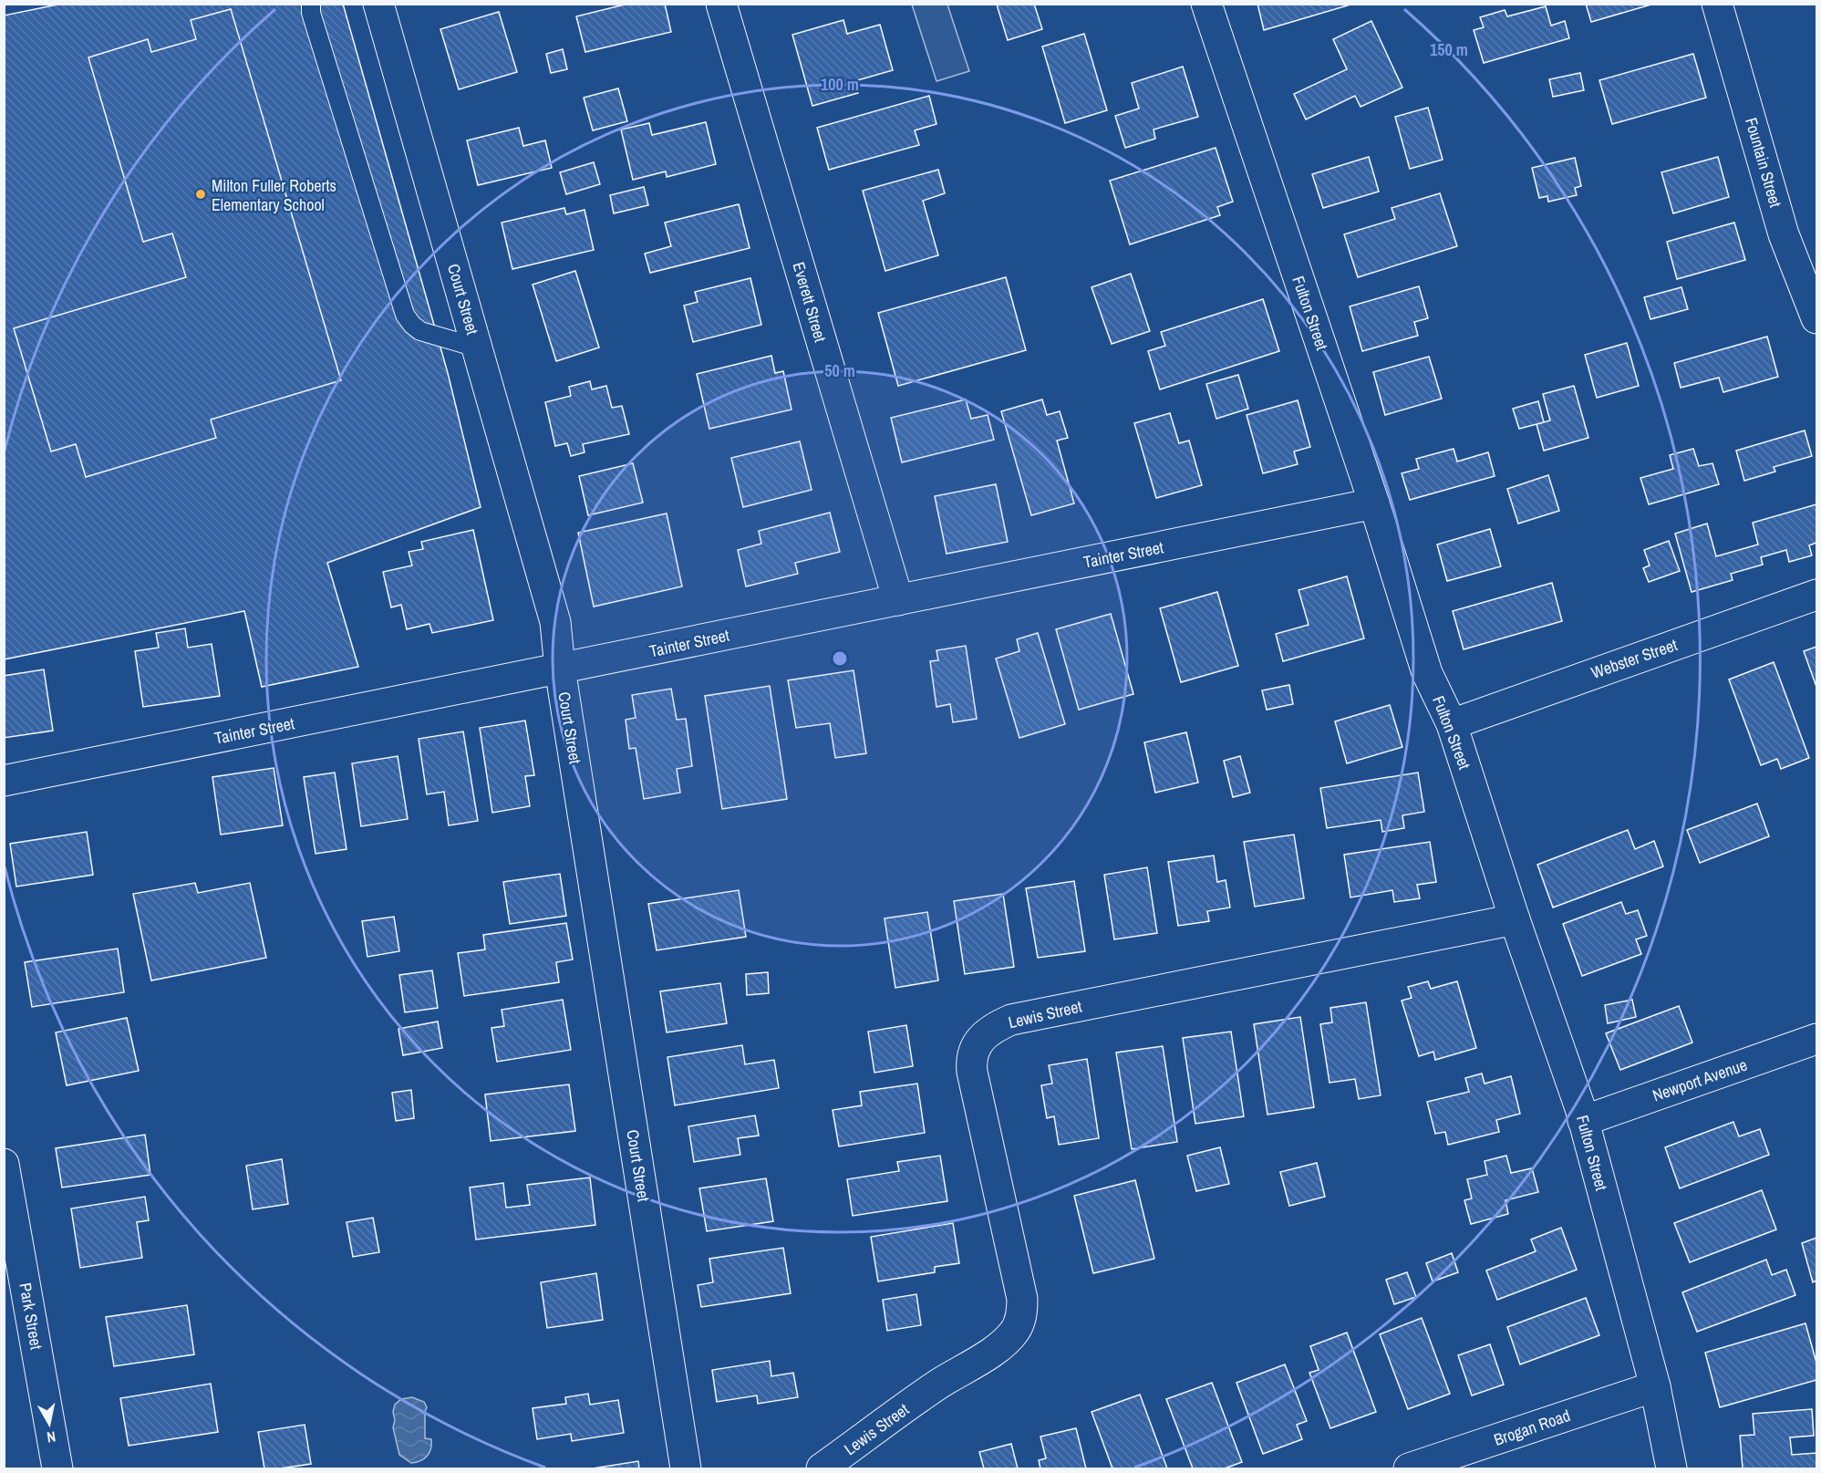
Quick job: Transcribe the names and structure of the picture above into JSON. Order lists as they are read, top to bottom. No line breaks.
{"streets":{"street":["Fountain Street","Court Street","Everett Street","Fulton Street","Tainter Street","Webster Street","Lewis Street","Newport Avenue","Park Street","Brogan Road"]},"crossings":[["Court Street","Tainter Street"],["Everett Street","Tainter Street"],["Fulton Street","Tainter Street"],["Fulton Street","Webster Street"],["Fulton Street","Lewis Street"],["Fulton Street","Newport Avenue"],["Fulton Street","Brogan Road"]],"places":["Milton Fuller Roberts Elementary School"],"north":"bottom","rings":["150 m","100 m","50 m"]}
